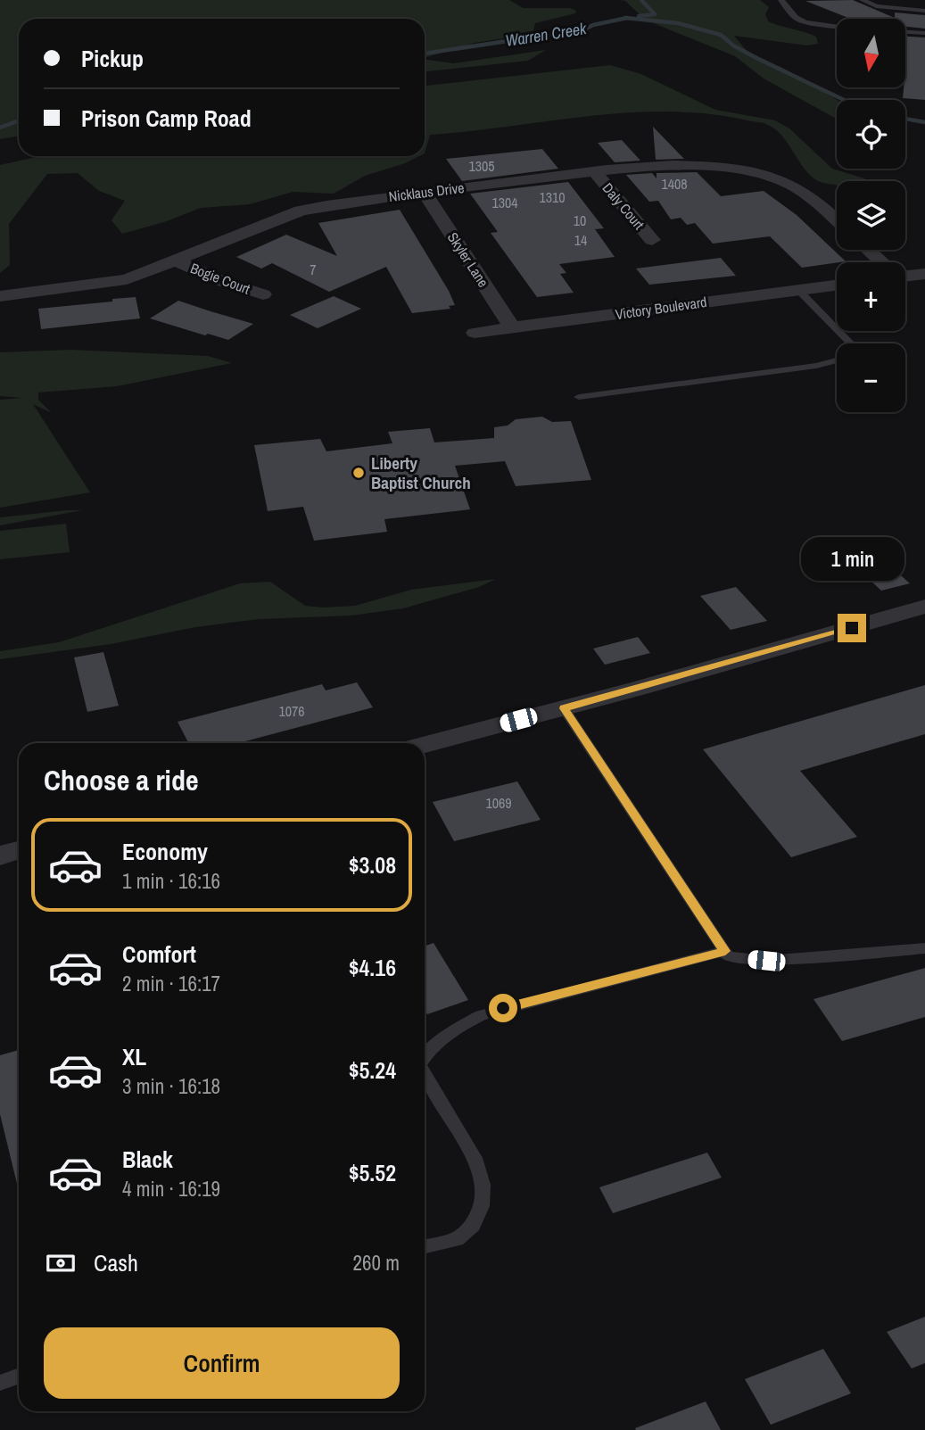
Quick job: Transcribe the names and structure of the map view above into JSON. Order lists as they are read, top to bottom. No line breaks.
{"streets":{"street":["Nicklaus Drive","Daly Court","Skyler Lane","Bogie Court","Victory Boulevard"]},"crossings":[["Nicklaus Drive","Daly Court"],["Nicklaus Drive","Skyler Lane"],["Nicklaus Drive","Bogie Court"],["Skyler Lane","Victory Boulevard"]],"water":["Warren Creek"],"places":["Liberty Baptist Church"],"house_numbers":["1305","1408","1310","1304","10","14","7","1076","1069"],"north":"bottom","page":{"map_buttons":["+","−"],"banner":["Pickup","Prison Camp Road"],"bubble":"1 min","heading":"Choose a ride","list":[{"name":"Economy","note":"1 min · 16:16","value":"$3.08"},{"name":"Comfort","note":"2 min · 16:17","value":"$4.16"},{"name":"XL","note":"3 min · 16:18","value":"$5.24"},{"name":"Black","note":"4 min · 16:19","value":"$5.52"}],"pay":["Cash","260 m"],"buttons":"Confirm"}}
